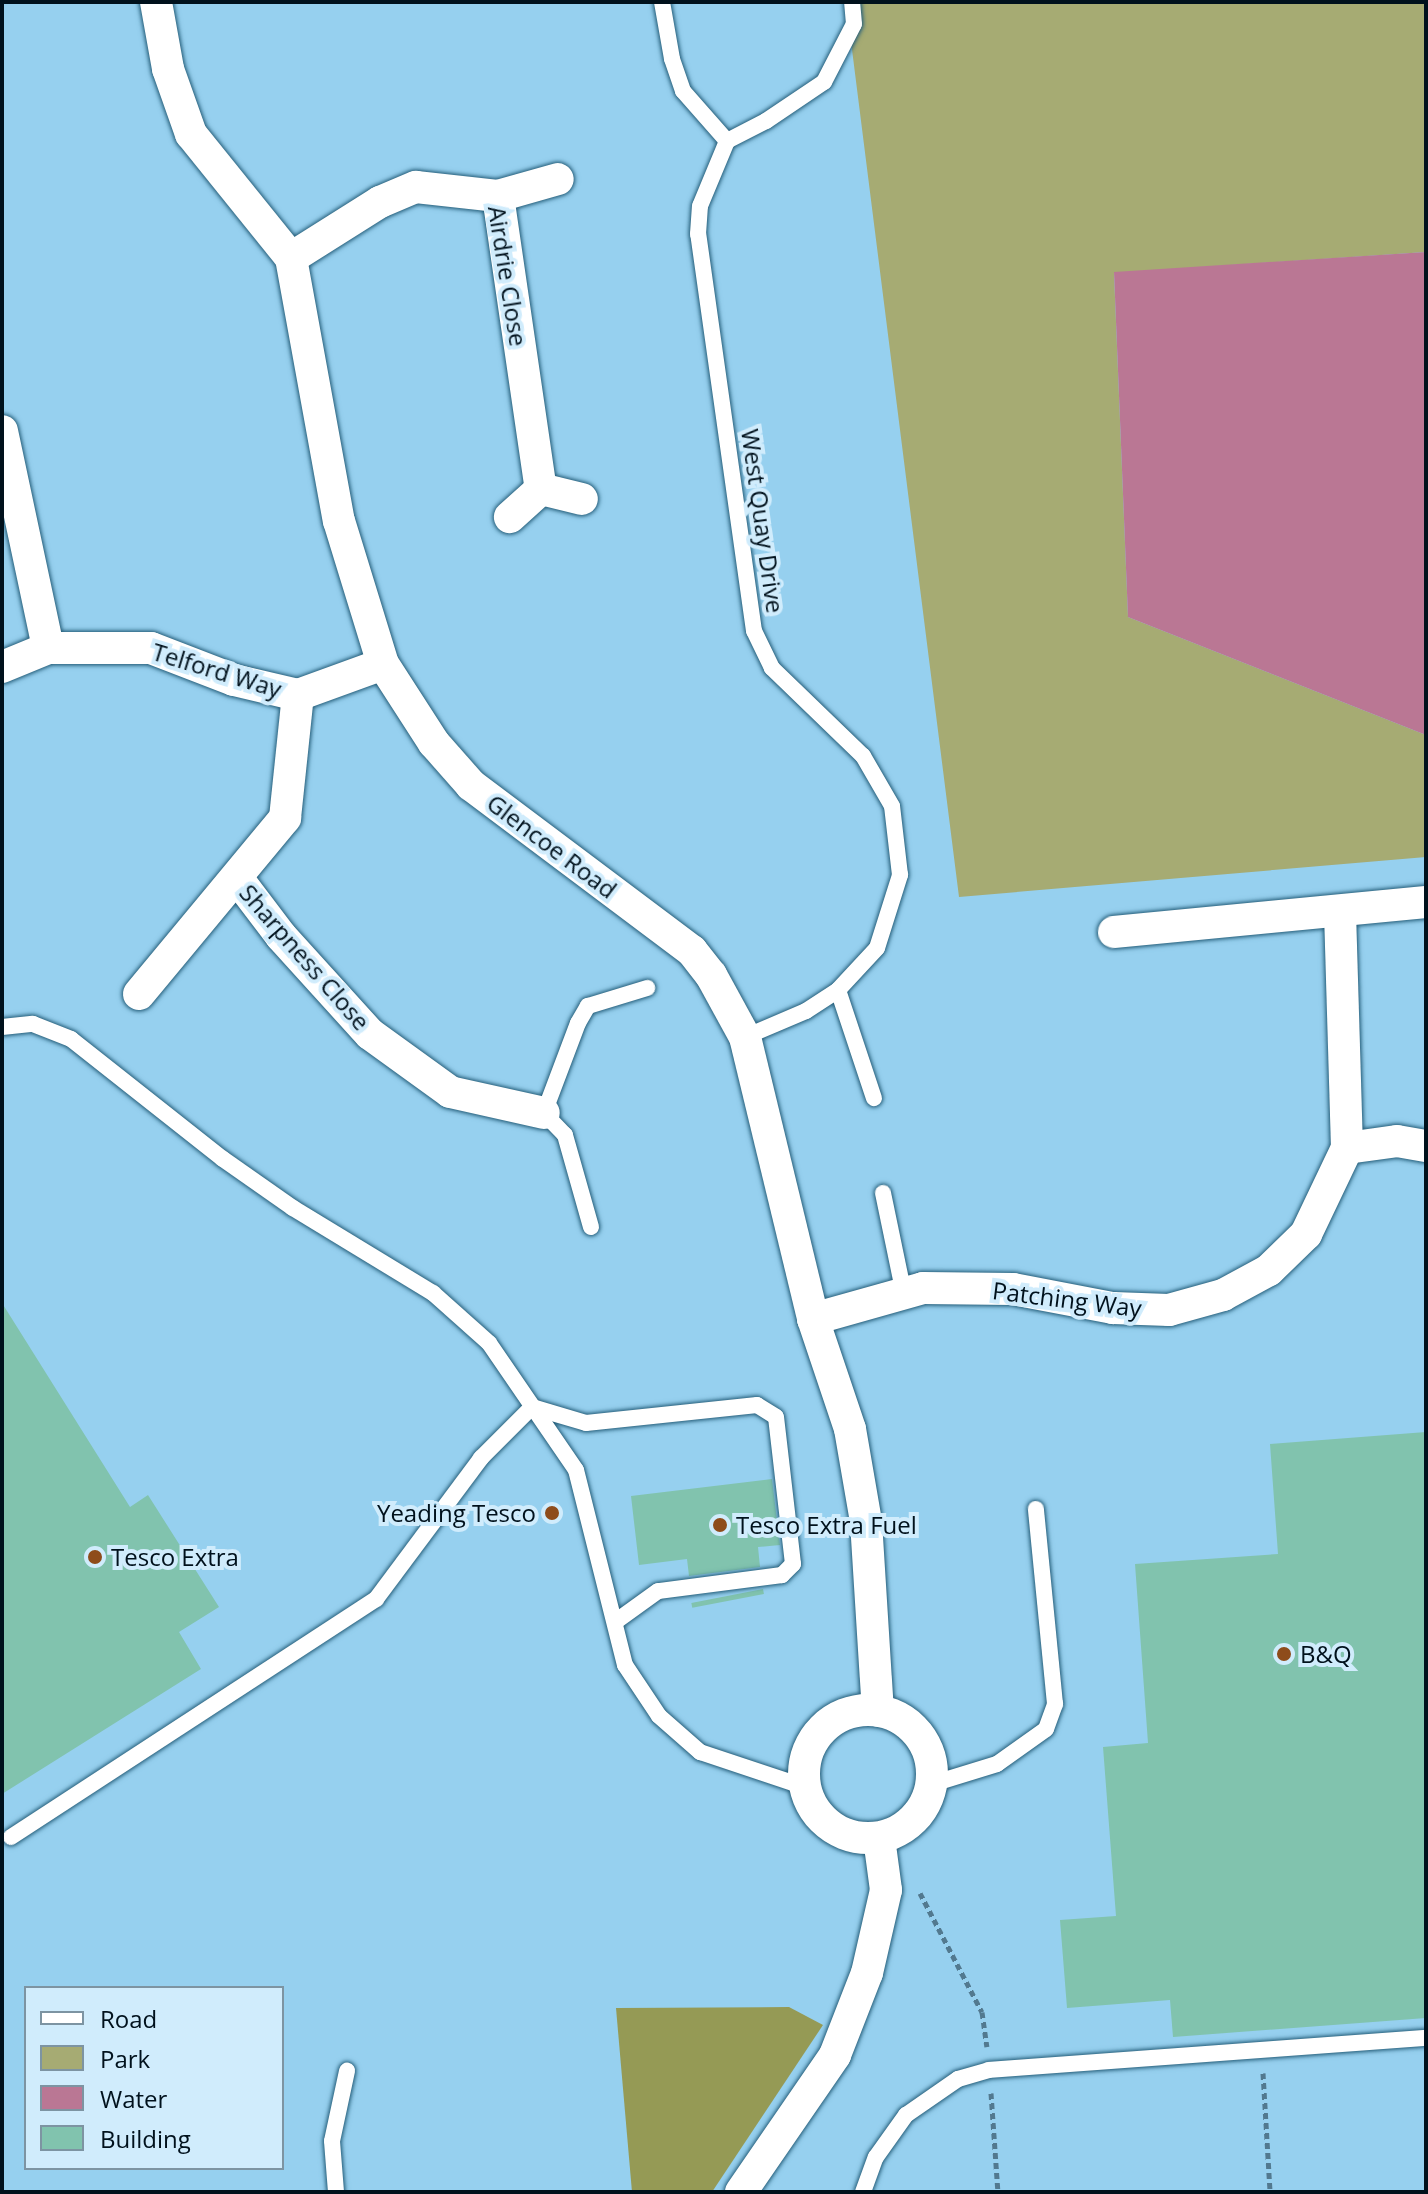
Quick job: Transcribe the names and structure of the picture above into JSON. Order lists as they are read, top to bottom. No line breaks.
{"streets":{"street":["Airdrie Close","Telford Way","Glencoe Road","Sharpness Close","Patching Way"],"lane":["West Quay Drive"]},"crossings":[["Airdrie Close","Glencoe Road"],["West Quay Drive","Glencoe Road"],["Telford Way","Glencoe Road"],["Glencoe Road","Patching Way"]],"places":["Yeading Tesco","Tesco Extra Fuel","Tesco Extra","B&Q"],"legend":["Road","Park","Water","Building"]}
